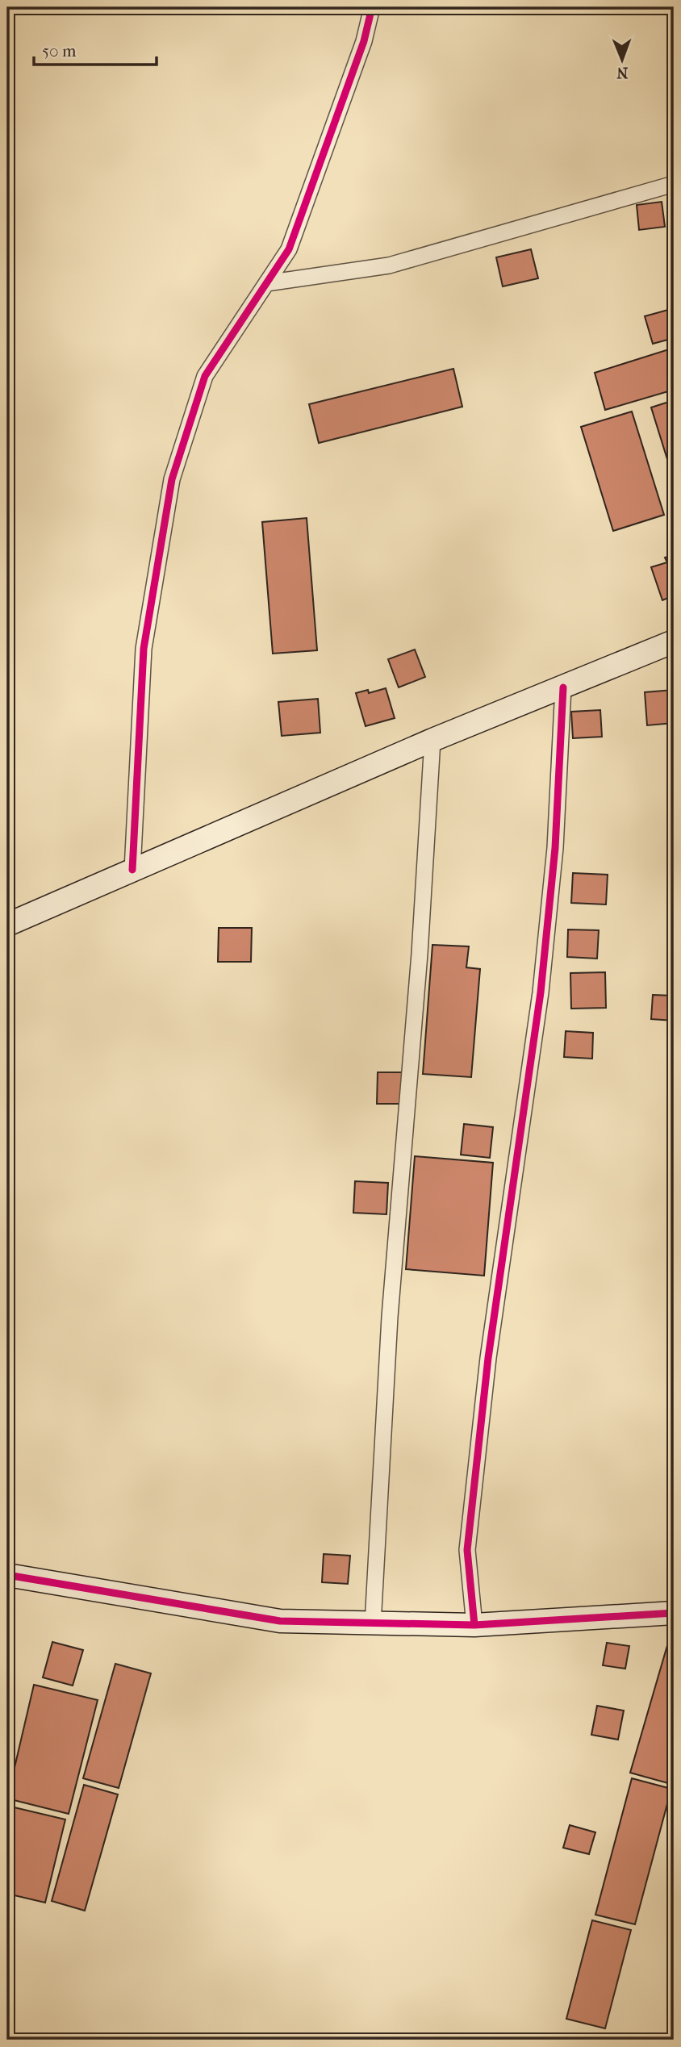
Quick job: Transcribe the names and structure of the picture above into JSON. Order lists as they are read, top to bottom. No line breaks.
{"scale_bar":"50 m","north":"bottom"}
